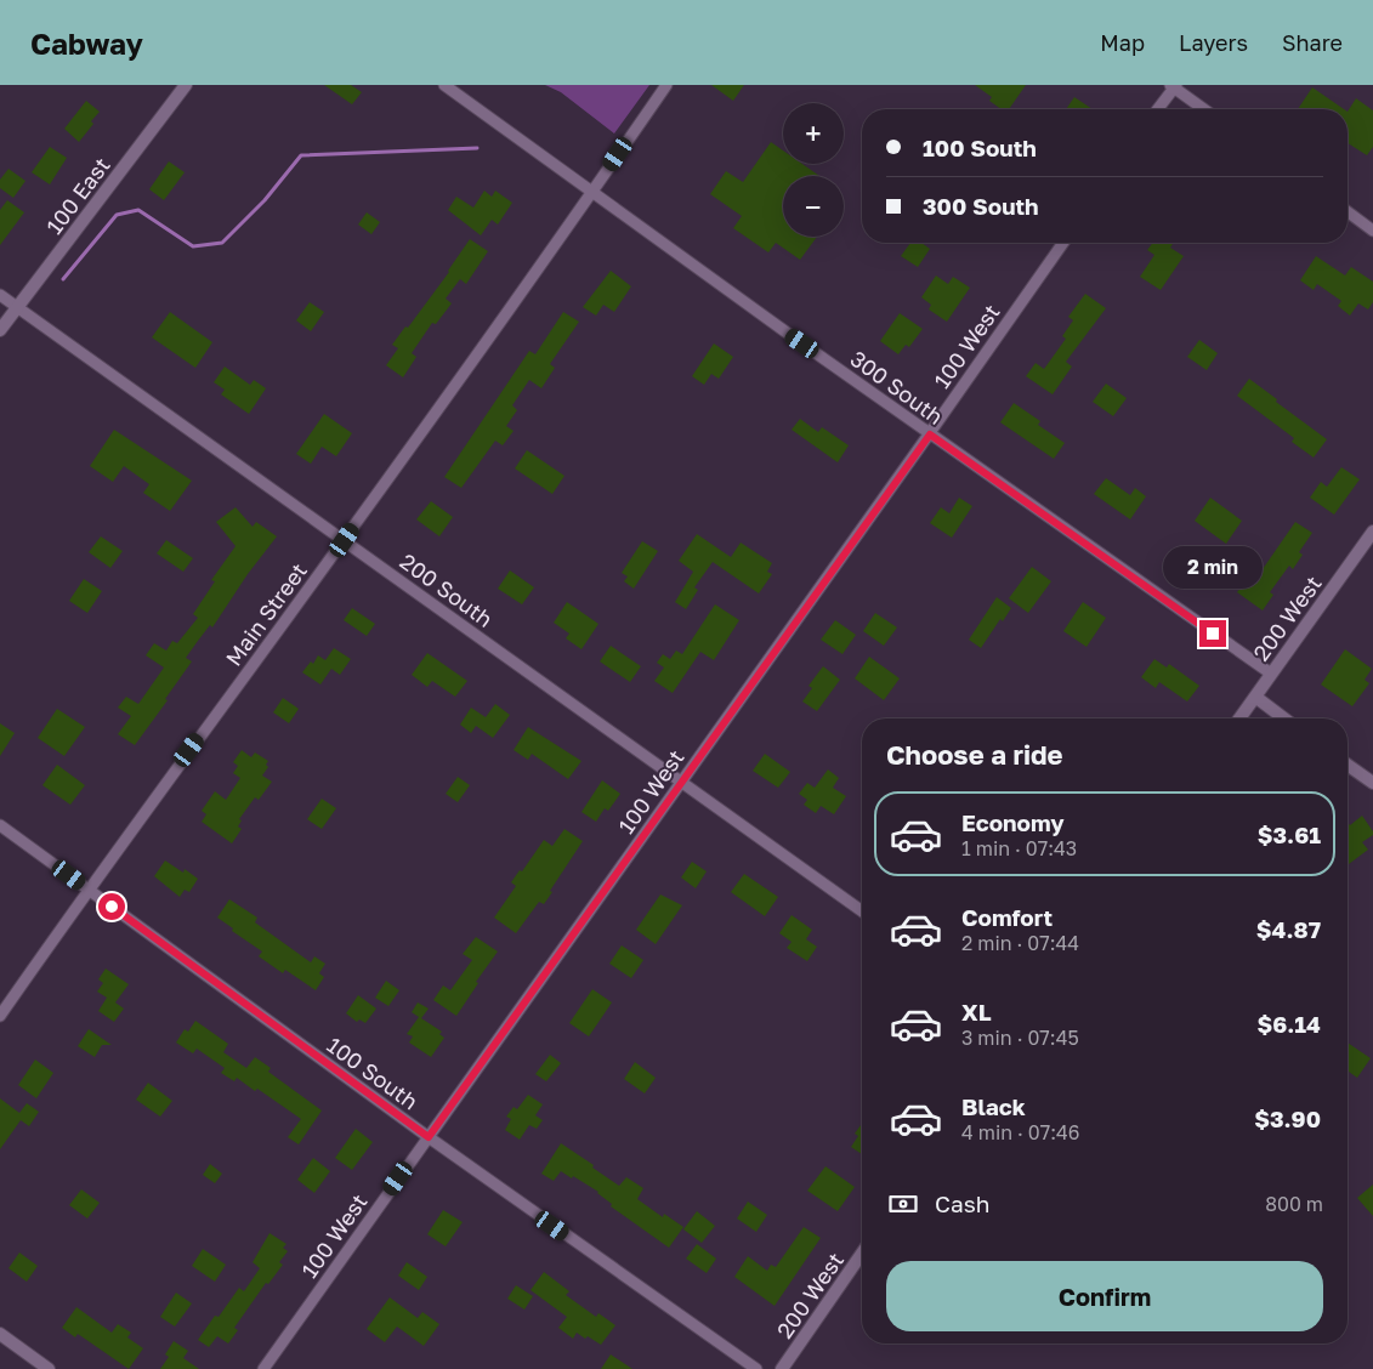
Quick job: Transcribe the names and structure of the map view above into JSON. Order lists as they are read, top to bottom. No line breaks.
{"streets":{"street":["100 East","100 West","300 South","200 South","Main Street","200 West","100 South"]},"crossings":[["100 East","200 South"],["100 West","300 South"],["100 West","200 South"],["100 West","100 South"],["300 South","Main Street"],["300 South","200 West"],["200 South","Main Street"],["Main Street","100 South"]],"page":{"header":"Cabway","nav":["Map","Layers","Share"],"map_buttons":["+","−"],"banner":["100 South","300 South"],"bubble":"2 min","heading":"Choose a ride","list":[{"name":"Economy","note":"1 min · 07:43","value":"$3.61"},{"name":"Comfort","note":"2 min · 07:44","value":"$4.87"},{"name":"XL","note":"3 min · 07:45","value":"$6.14"},{"name":"Black","note":"4 min · 07:46","value":"$3.90"}],"pay":["Cash","800 m"],"buttons":"Confirm"}}
